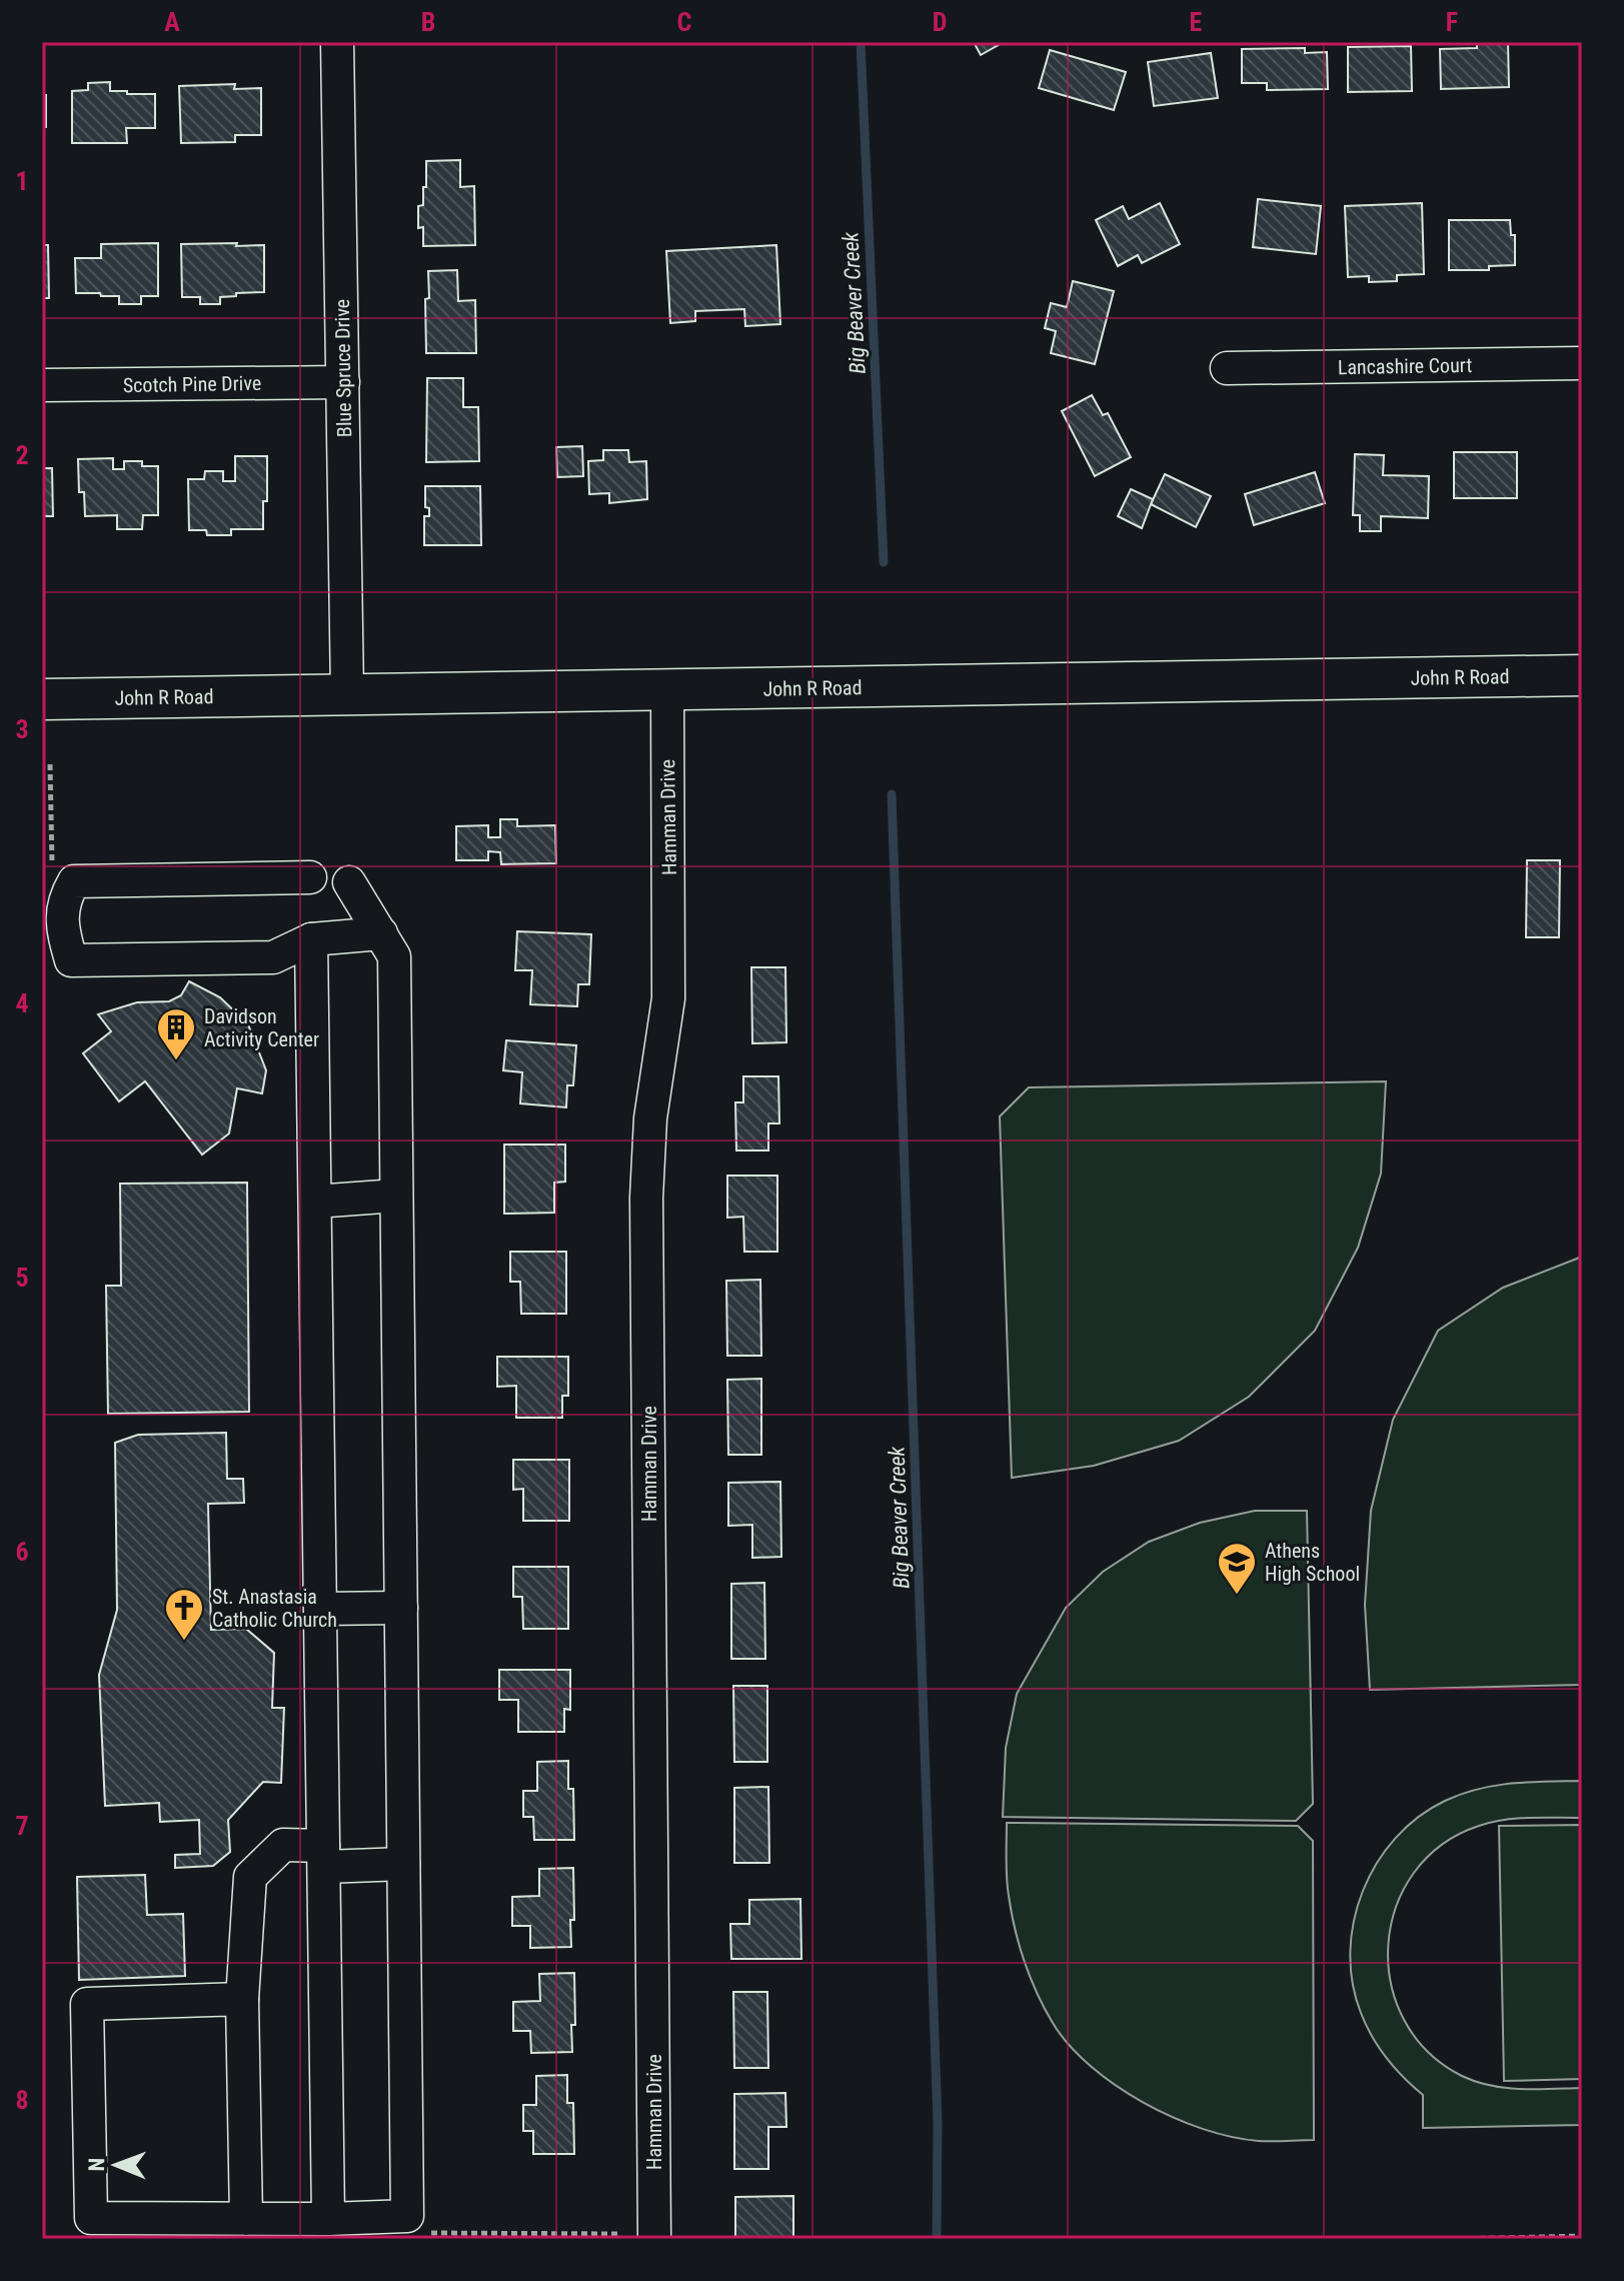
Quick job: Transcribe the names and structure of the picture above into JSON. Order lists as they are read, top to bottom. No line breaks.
{"streets":{"main road":["John R Road"],"street":["Lancashire Court","Blue Spruce Drive","Scotch Pine Drive","Hamman Drive"]},"crossings":[["Blue Spruce Drive","Scotch Pine Drive"],["Blue Spruce Drive","John R Road"],["John R Road","Hamman Drive"]],"water":["Big Beaver Creek"],"places":{"building":["Davidson Activity Center"],"school or university":["Athens High School"],"church":["St. Anastasia Catholic Church"]},"north":"left","grid":{"columns":["A","B","C","D","E","F"],"rows":["1","2","3","4","5","6","7","8"]}}
